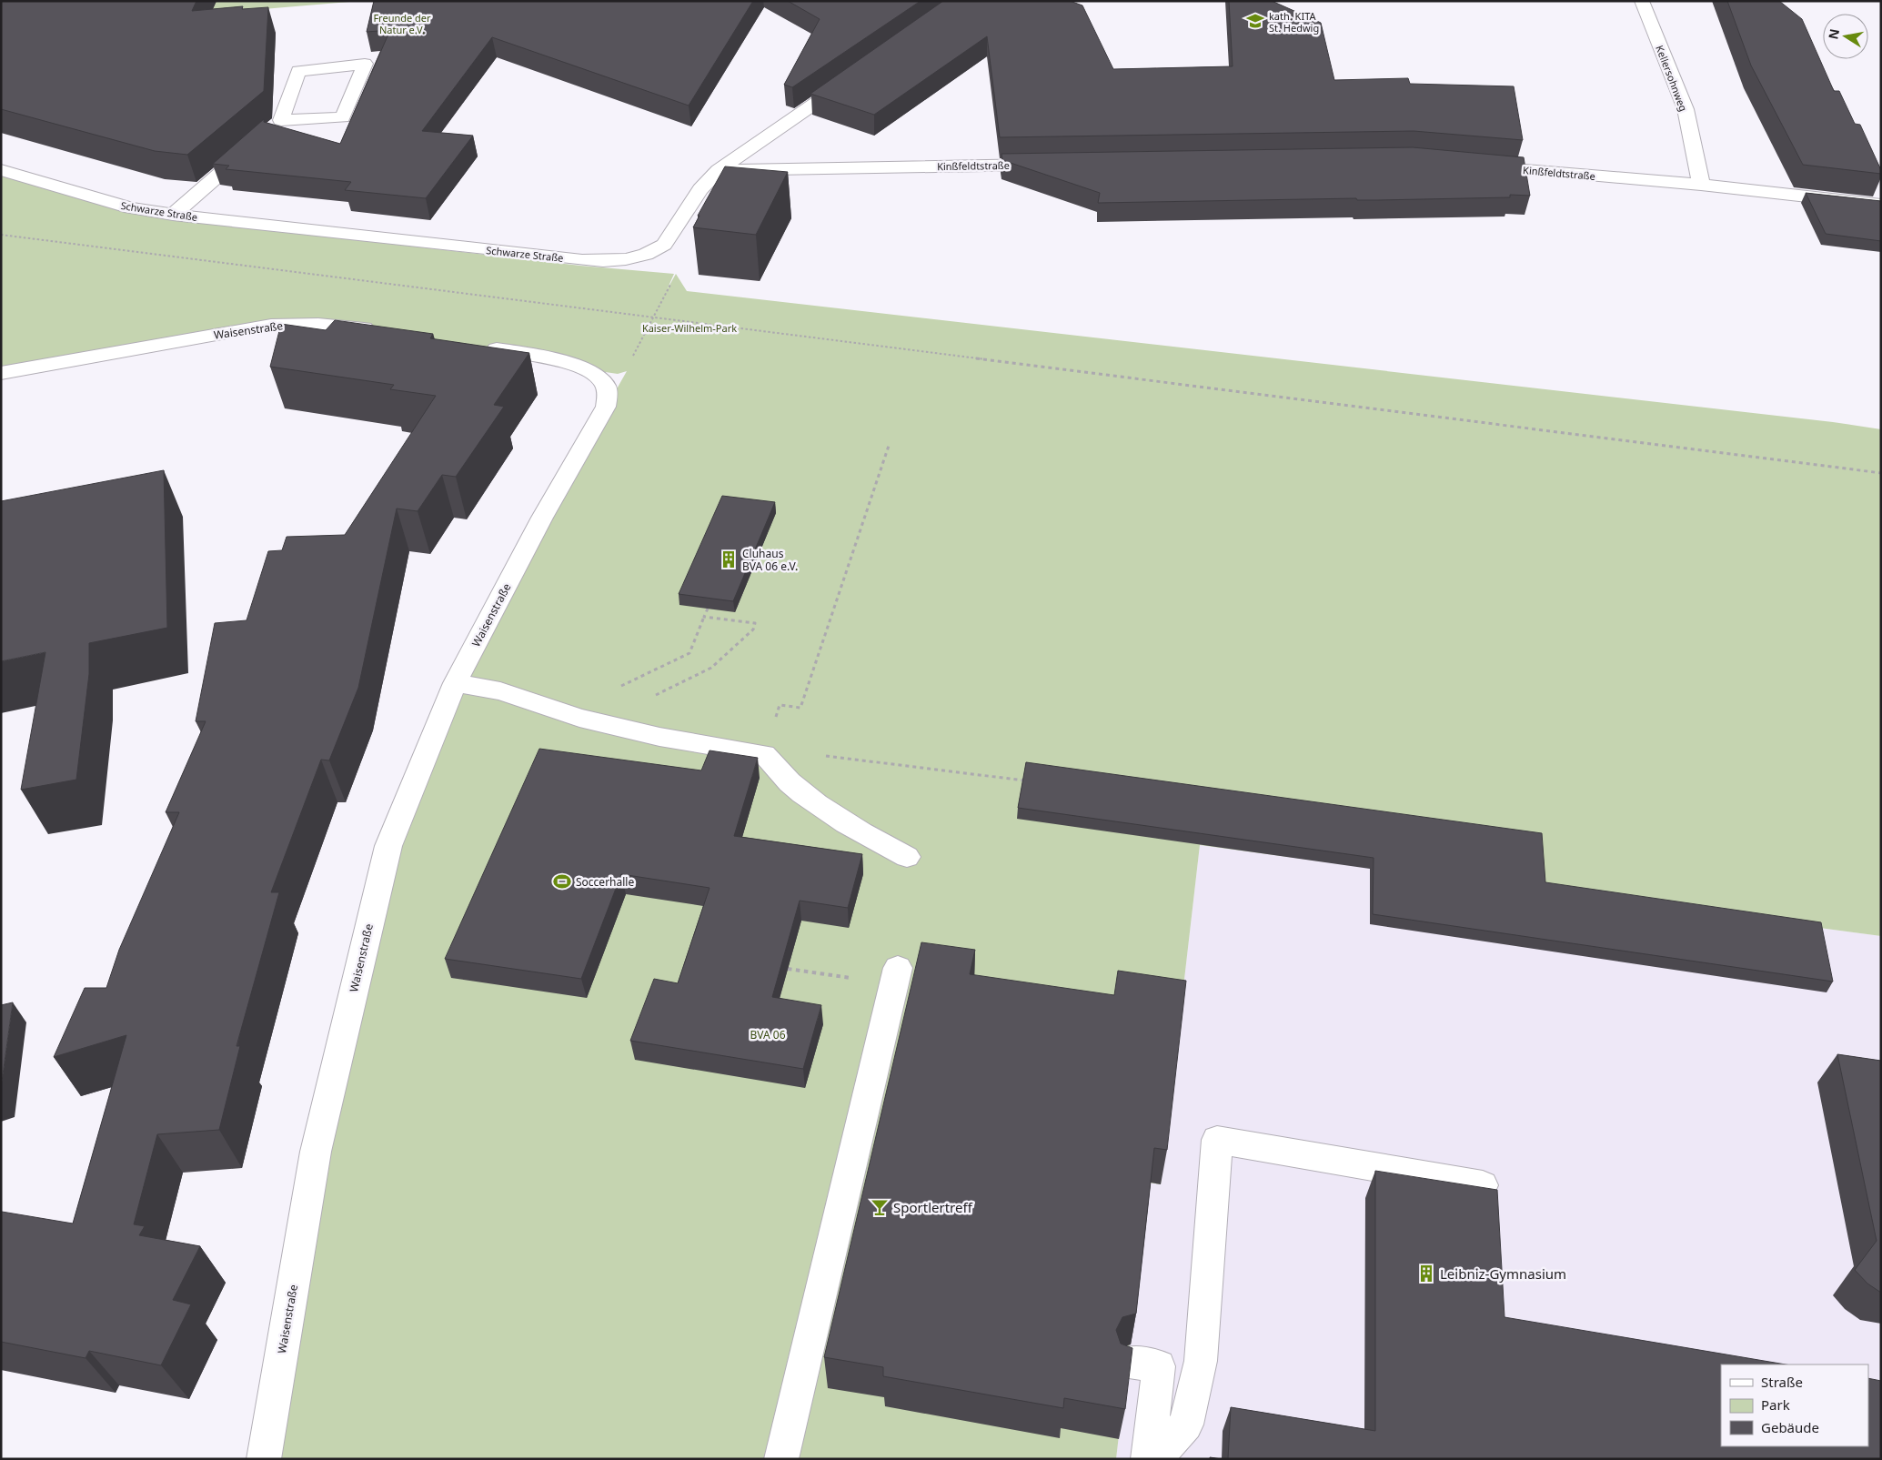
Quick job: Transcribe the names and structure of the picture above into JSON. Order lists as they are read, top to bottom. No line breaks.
{"streets":{"street":["Kellersohnweg","Kinßfeldtstraße","Schwarze Straße","Waisenstraße"]},"crossings":[["Kellersohnweg","Kinßfeldtstraße"],["Kinßfeldtstraße","Schwarze Straße"]],"parks":["Freunde der Natur e.V.","Kaiser-Wilhelm-Park","BVA 06"],"places":{"school or university":["kath. KITA St. Hedwig"],"building":["Cluhaus BVA 06 e.V.","Leibniz-Gymnasium"],"sports":["Soccerhalle"],"bar":["Sportlertreff"]},"legend":["Straße","Park","Gebäude"],"north":"left"}
